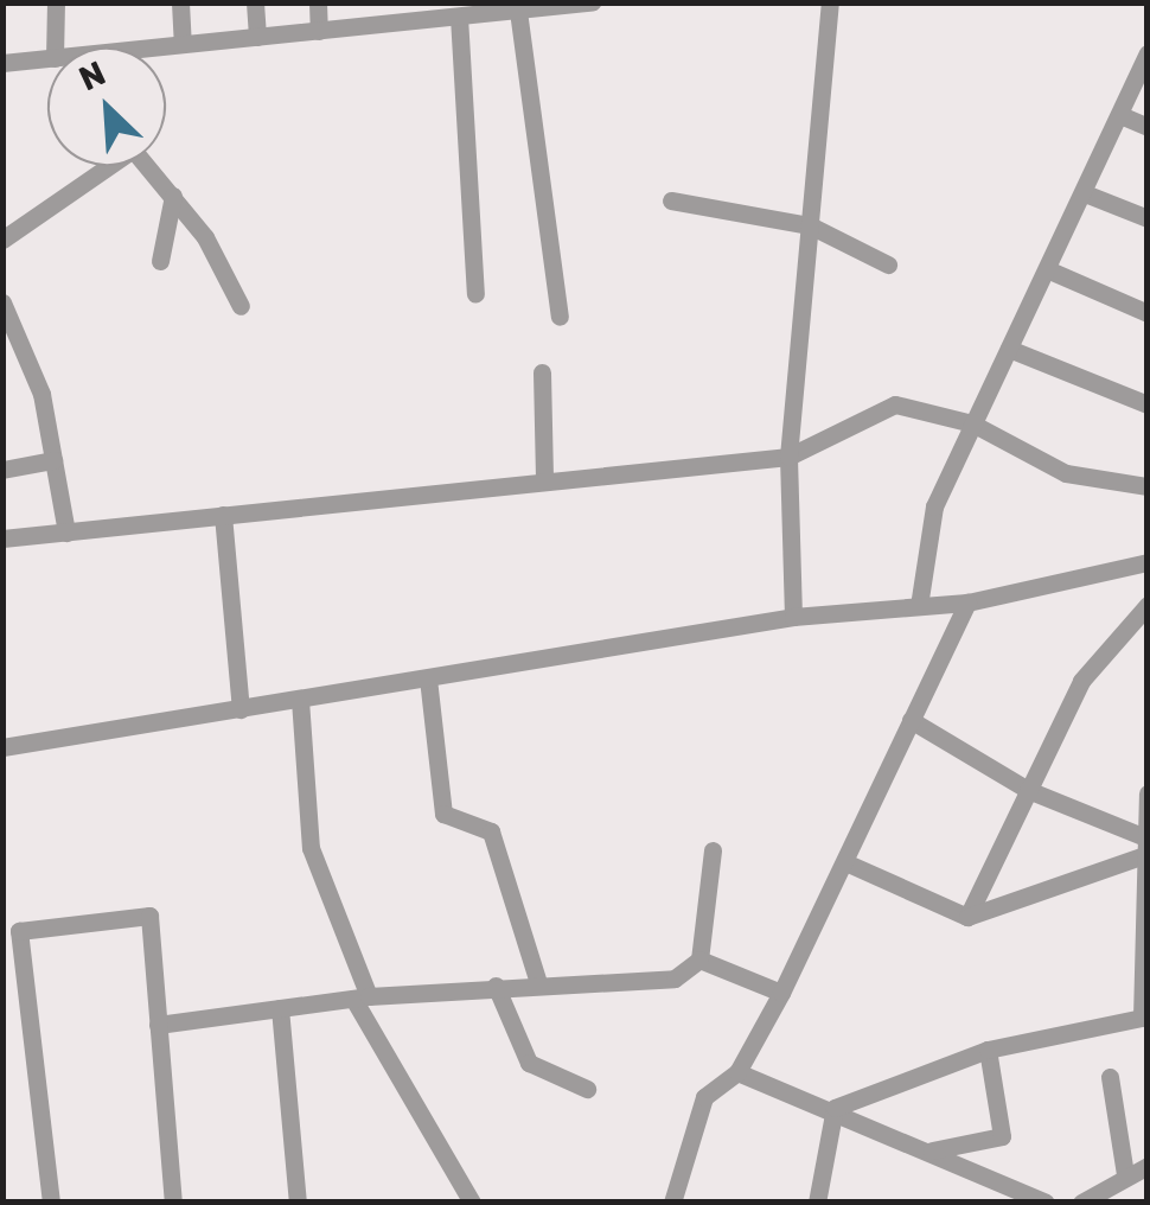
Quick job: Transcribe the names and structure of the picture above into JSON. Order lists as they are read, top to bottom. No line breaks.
{"north":"top left"}
